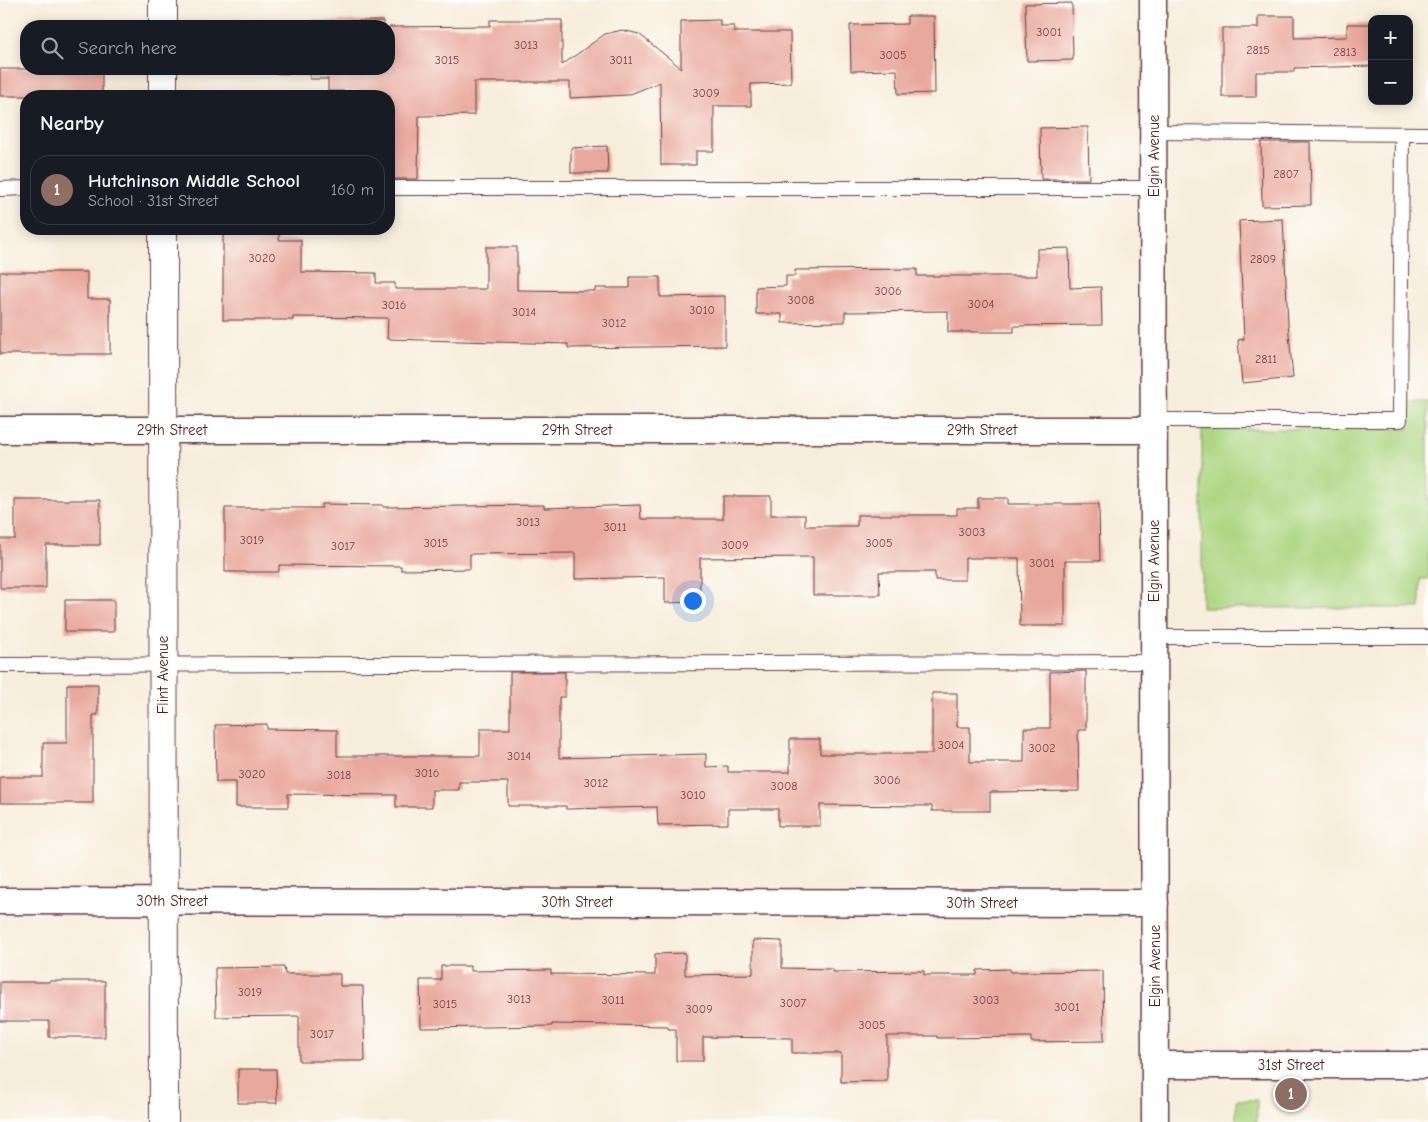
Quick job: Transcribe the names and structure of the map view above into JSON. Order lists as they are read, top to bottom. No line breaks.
{"streets":{"street":["Elgin Avenue","29th Street","Flint Avenue","30th Street","31st Street"]},"crossings":[["Elgin Avenue","29th Street"],["Elgin Avenue","30th Street"],["Elgin Avenue","31st Street"],["29th Street","Flint Avenue"],["Flint Avenue","30th Street"]],"house_numbers":["3001","3013","2815","2813","3005","3015","3011","3009","2807","3020","2809","3006","3008","3004","3016","3010","3014","3012","2811","3013","3011","3003","3019","3015","3005","3009","3017","3001","3004","3002","3014","3016","3020","3018","3006","3012","3008","3010","3019","3013","3011","3003","3007","3015","3001","3009","3005","3017"],"page":{"map_buttons":["+","−"],"search":"Search here","heading":"Nearby","list":[{"mark":"1","name":"Hutchinson Middle School","note":"School · 31st Street","value":"160 m"}],"pins":"1"}}
